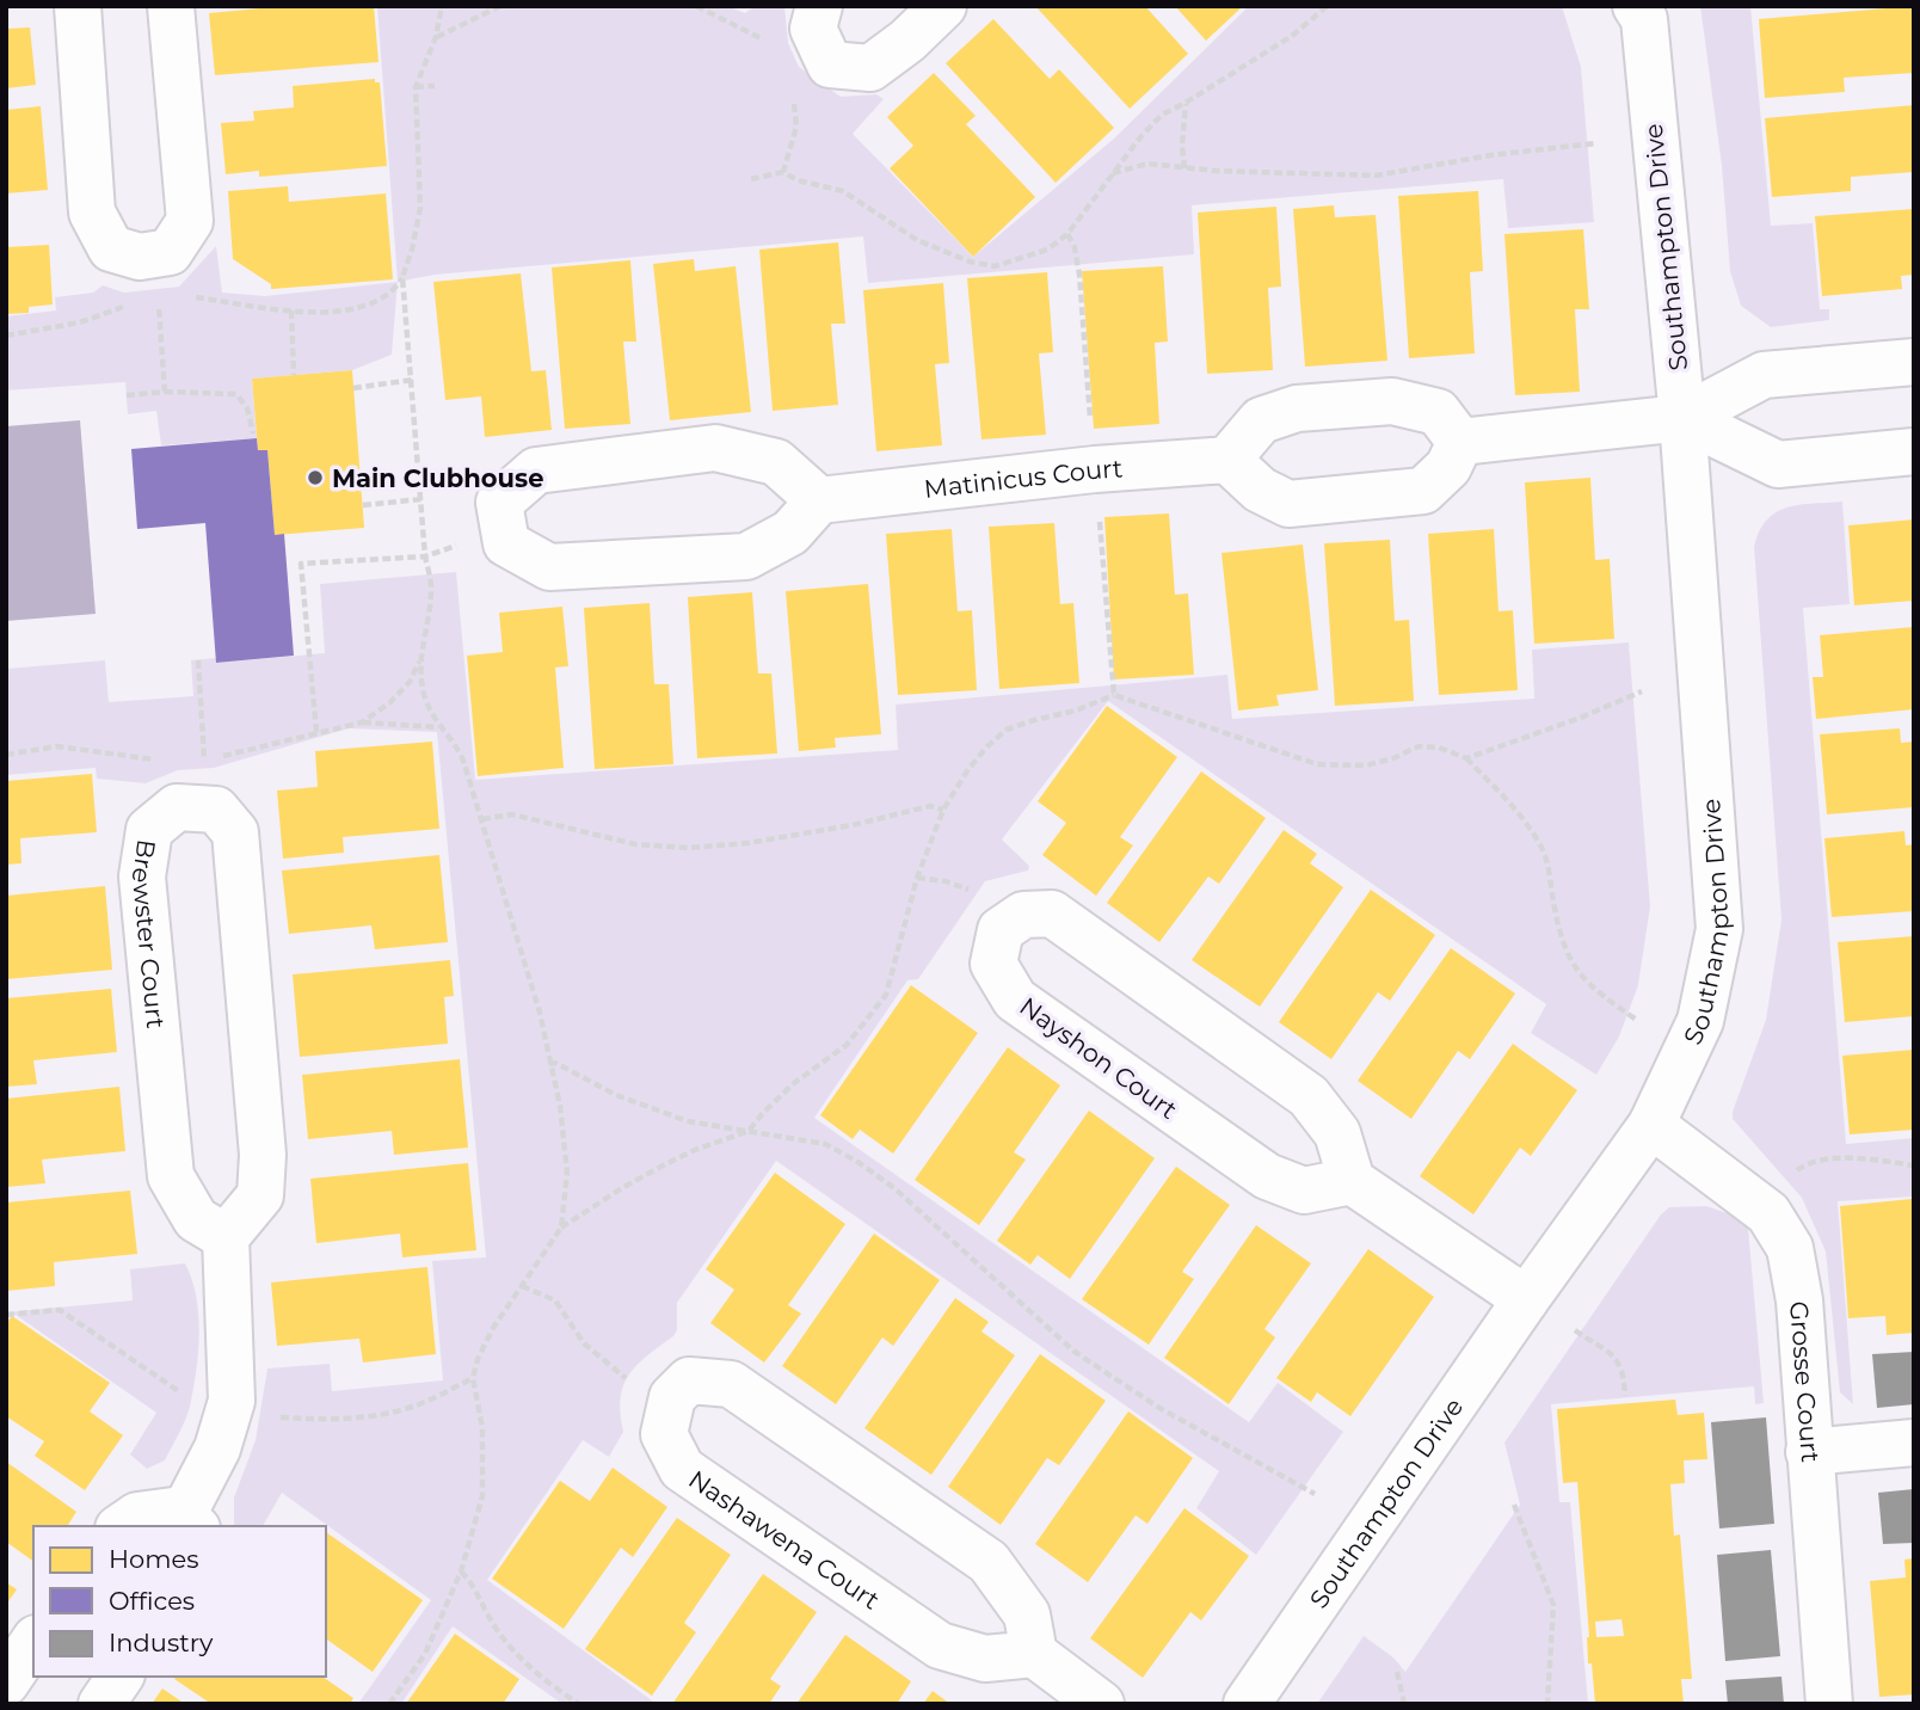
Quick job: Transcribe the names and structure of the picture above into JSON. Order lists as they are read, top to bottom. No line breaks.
{"streets":{"street":["Southampton Drive","Matinicus Court","Brewster Court","Nayshon Court","Grosse Court","Nashawena Court"]},"crossings":[["Southampton Drive","Grosse Court"]],"places":["Main Clubhouse"],"legend":["Homes","Offices","Industry"]}
